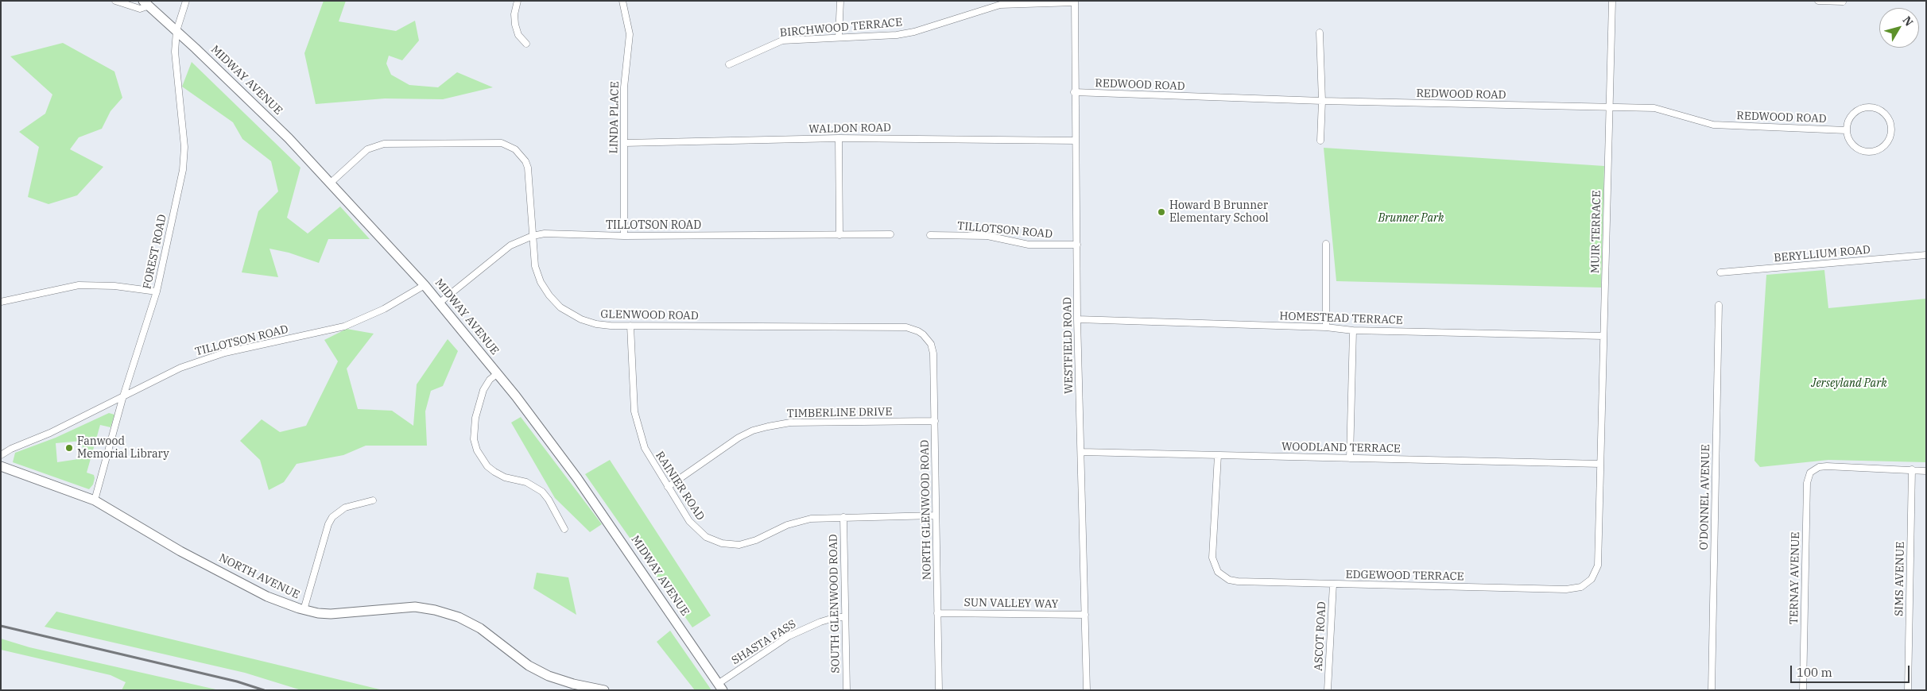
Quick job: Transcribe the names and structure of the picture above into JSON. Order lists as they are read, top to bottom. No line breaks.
{"streets":{"main road":["MIDWAY AVENUE","NORTH AVENUE"],"street":["BIRCHWOOD TERRACE","REDWOOD ROAD","LINDA PLACE","WALDON ROAD","TILLOTSON ROAD","MUIR TERRACE","FOREST ROAD","BERYLLIUM ROAD","GLENWOOD ROAD","HOMESTEAD TERRACE","WESTFIELD ROAD","TIMBERLINE DRIVE","WOODLAND TERRACE","RAINIER ROAD","O'DONNEL AVENUE","NORTH GLENWOOD ROAD","EDGEWOOD TERRACE","TERNAY AVENUE","SIMS AVENUE","SOUTH GLENWOOD ROAD","SUN VALLEY WAY","ASCOT ROAD","SHASTA PASS"]},"crossings":[["BIRCHWOOD TERRACE","WESTFIELD ROAD"],["MIDWAY AVENUE","TILLOTSON ROAD"],["MIDWAY AVENUE","FOREST ROAD"],["MIDWAY AVENUE","GLENWOOD ROAD"],["MIDWAY AVENUE","SHASTA PASS"],["REDWOOD ROAD","MUIR TERRACE"],["REDWOOD ROAD","WESTFIELD ROAD"],["LINDA PLACE","WALDON ROAD"],["LINDA PLACE","TILLOTSON ROAD"],["WALDON ROAD","WESTFIELD ROAD"],["TILLOTSON ROAD","FOREST ROAD"],["TILLOTSON ROAD","GLENWOOD ROAD"],["TILLOTSON ROAD","WESTFIELD ROAD"],["MUIR TERRACE","HOMESTEAD TERRACE"],["MUIR TERRACE","WOODLAND TERRACE"],["MUIR TERRACE","EDGEWOOD TERRACE"],["FOREST ROAD","NORTH AVENUE"],["GLENWOOD ROAD","RAINIER ROAD"],["GLENWOOD ROAD","NORTH GLENWOOD ROAD"],["HOMESTEAD TERRACE","WESTFIELD ROAD"],["WESTFIELD ROAD","WOODLAND TERRACE"],["WESTFIELD ROAD","SUN VALLEY WAY"],["TIMBERLINE DRIVE","RAINIER ROAD"],["TIMBERLINE DRIVE","NORTH GLENWOOD ROAD"],["WOODLAND TERRACE","EDGEWOOD TERRACE"],["RAINIER ROAD","NORTH GLENWOOD ROAD"],["RAINIER ROAD","SOUTH GLENWOOD ROAD"],["NORTH GLENWOOD ROAD","SUN VALLEY WAY"],["EDGEWOOD TERRACE","ASCOT ROAD"],["TERNAY AVENUE","SIMS AVENUE"],["SOUTH GLENWOOD ROAD","SHASTA PASS"]],"parks":["Brunner Park","Jerseyland Park"],"places":["Howard B Brunner Elementary School","Fanwood Memorial Library"],"scale_bar":"100 m","north":"top right"}
